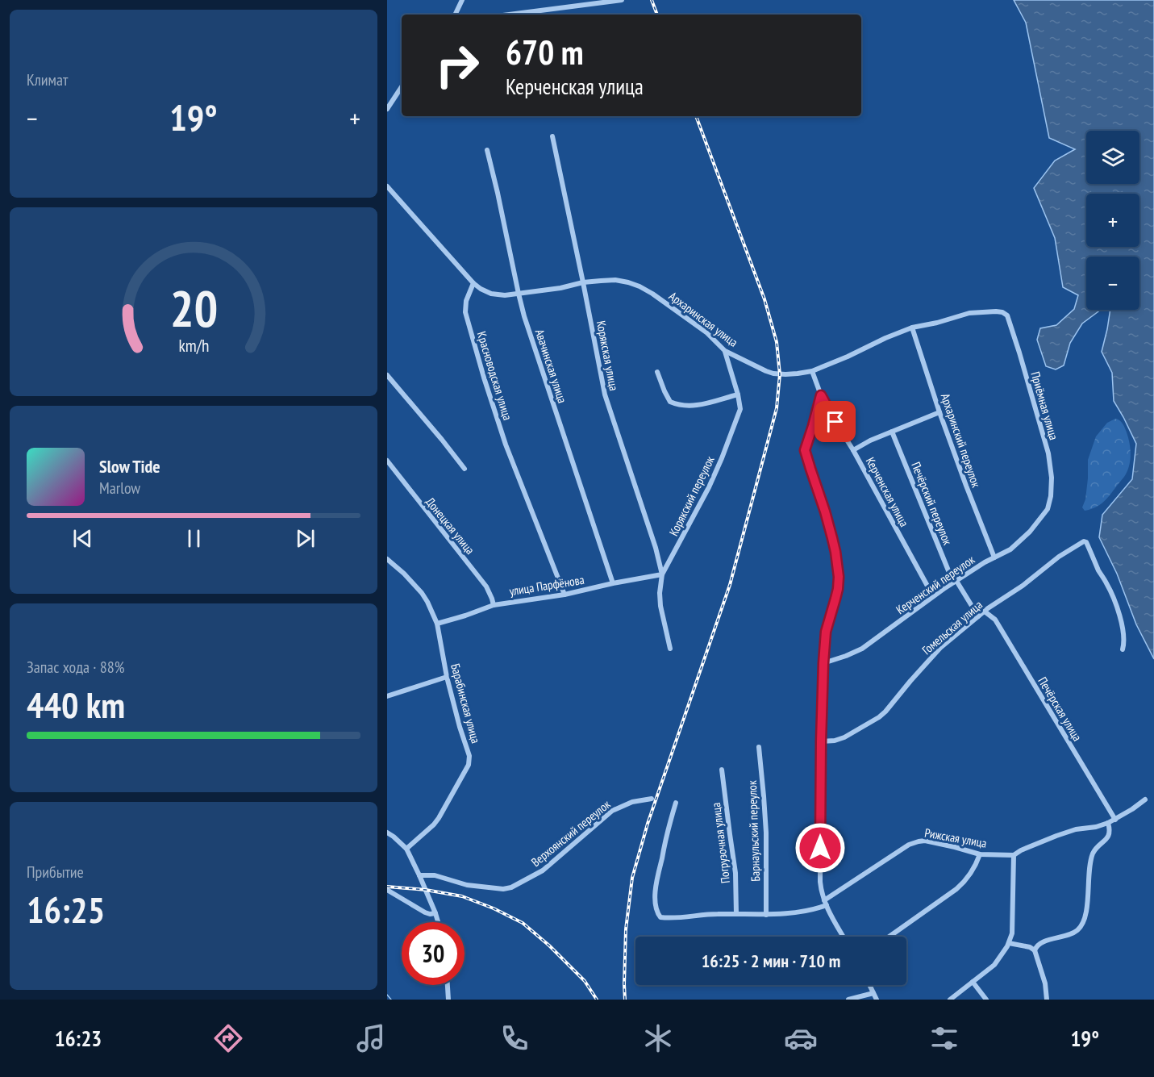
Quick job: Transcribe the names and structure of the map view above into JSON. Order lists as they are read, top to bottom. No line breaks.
{"streets":{"street":["Архаринская улица","Корякская улица","Авачинская улица","Красноводская улица","Приёмная улица","Архаринский переулок","Керченская улица","Корякский переулок","Печёрский переулок","Донецкая улица","Керченский переулок","улица Парфёнова","Гомельская улица","Барабинская улица","Печёрская улица","Барнаульский переулок","Верхоянский переулок","Рижская улица","Погрузочная улица"]},"crossings":[["Архаринская улица","Корякская улица"],["Архаринская улица","Авачинская улица"],["Архаринская улица","Красноводская улица"],["Архаринская улица","Приёмная улица"],["Архаринская улица","Архаринский переулок"],["Архаринская улица","Керченская улица"],["Архаринская улица","Корякский переулок"],["Корякская улица","Корякский переулок"],["Корякская улица","улица Парфёнова"],["Авачинская улица","улица Парфёнова"],["Красноводская улица","улица Парфёнова"],["Приёмная улица","Керченский переулок"],["Архаринский переулок","Керченский переулок"],["Керченская улица","Керченский переулок"],["Корякский переулок","улица Парфёнова"],["Печёрский переулок","Керченский переулок"],["Печёрский переулок","Гомельская улица"],["Донецкая улица","улица Парфёнова"],["улица Парфёнова","Барабинская улица"],["Гомельская улица","Печёрская улица"],["Печёрская улица","Рижская улица"],["Барнаульский переулок","Рижская улица"],["Рижская улица","Погрузочная улица"]],"page":{"tile":["Климат",["Запас хода · 88%","440 km"],["Прибытие","16:25"]],"turn":["670 m","Керченская улица"],"heat":["−","19°","+"],"map_buttons":["+","−"],"song":["Slow Tide","Marlow"],"limit":"30","trip":"16:25 · 2 мин · 710 m","tabs":["16:23","19°"],"gauge":["20","km/h"]}}
